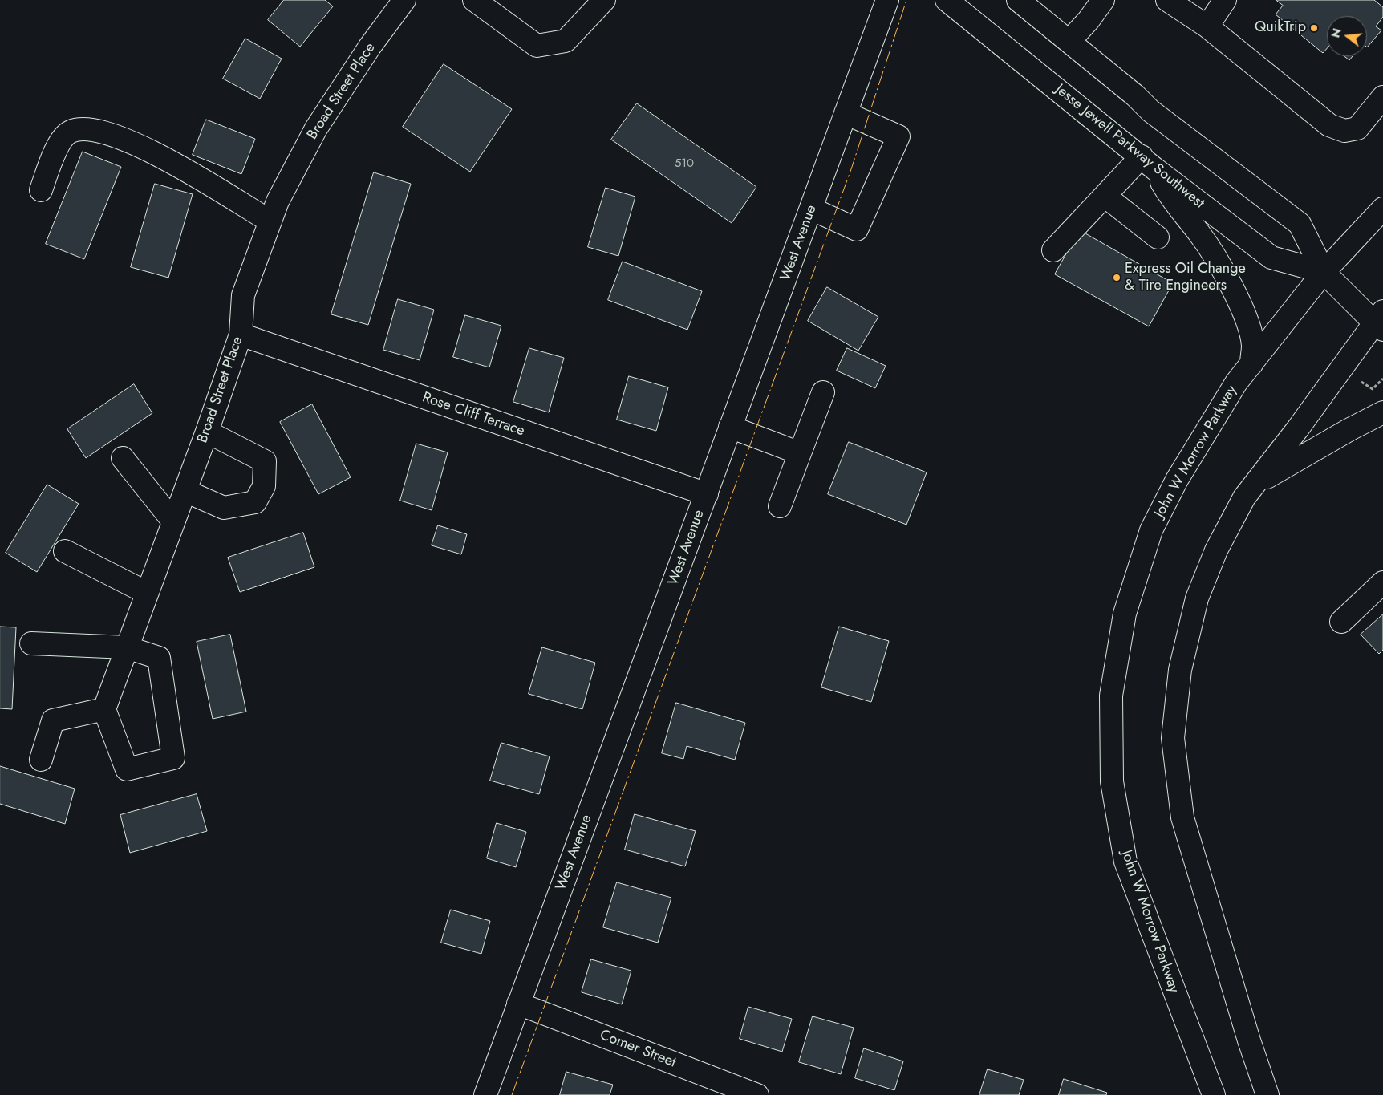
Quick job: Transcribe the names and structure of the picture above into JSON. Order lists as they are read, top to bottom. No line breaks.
{"streets":{"main road":["Broad Street Place","Jesse Jewell Parkway Southwest","West Avenue","Rose Cliff Terrace","John W Morrow Parkway","Comer Street"]},"crossings":[["Broad Street Place","Rose Cliff Terrace"],["Jesse Jewell Parkway Southwest","John W Morrow Parkway"],["West Avenue","Rose Cliff Terrace"],["West Avenue","Comer Street"]],"places":["QuikTrip","Express Oil Change & Tire Engineers"],"house_numbers":["510"],"north":"left"}
